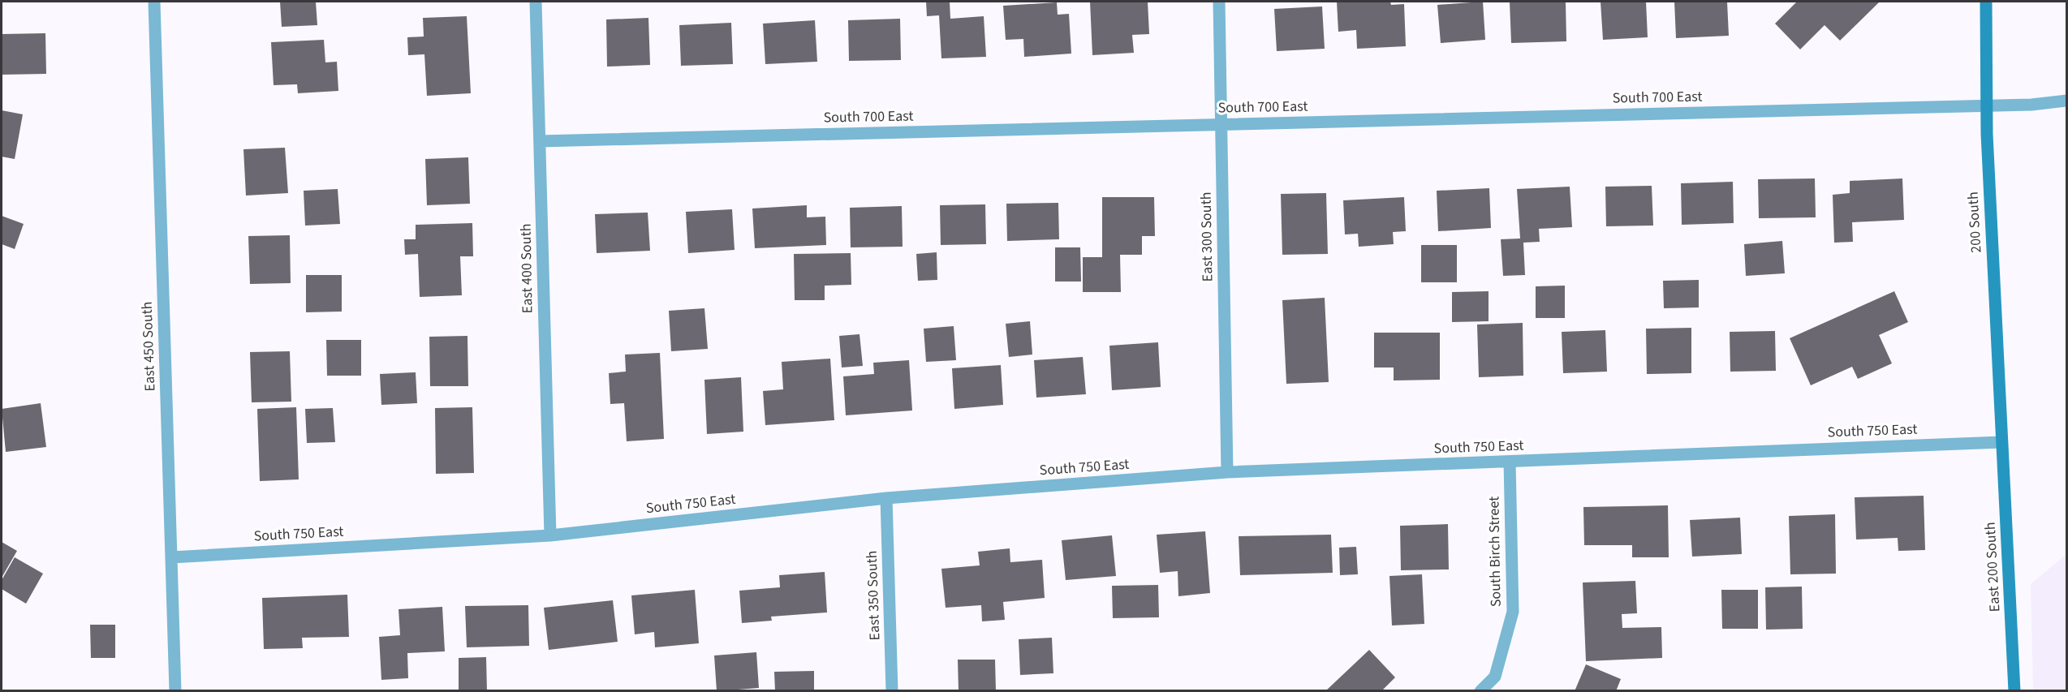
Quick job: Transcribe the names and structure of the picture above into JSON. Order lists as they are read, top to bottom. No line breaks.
{"streets":{"street":["South 700 East","200 South","East 300 South","East 400 South","East 450 South","South 750 East","South Birch Street","East 200 South","East 350 South"]},"crossings":[["South 700 East","200 South"],["South 700 East","East 300 South"],["South 700 East","East 400 South"],["200 South","South 750 East"],["200 South","East 200 South"],["East 300 South","South 750 East"],["East 400 South","South 750 East"],["East 450 South","South 750 East"],["South 750 East","South Birch Street"],["South 750 East","East 200 South"],["South 750 East","East 350 South"]]}
